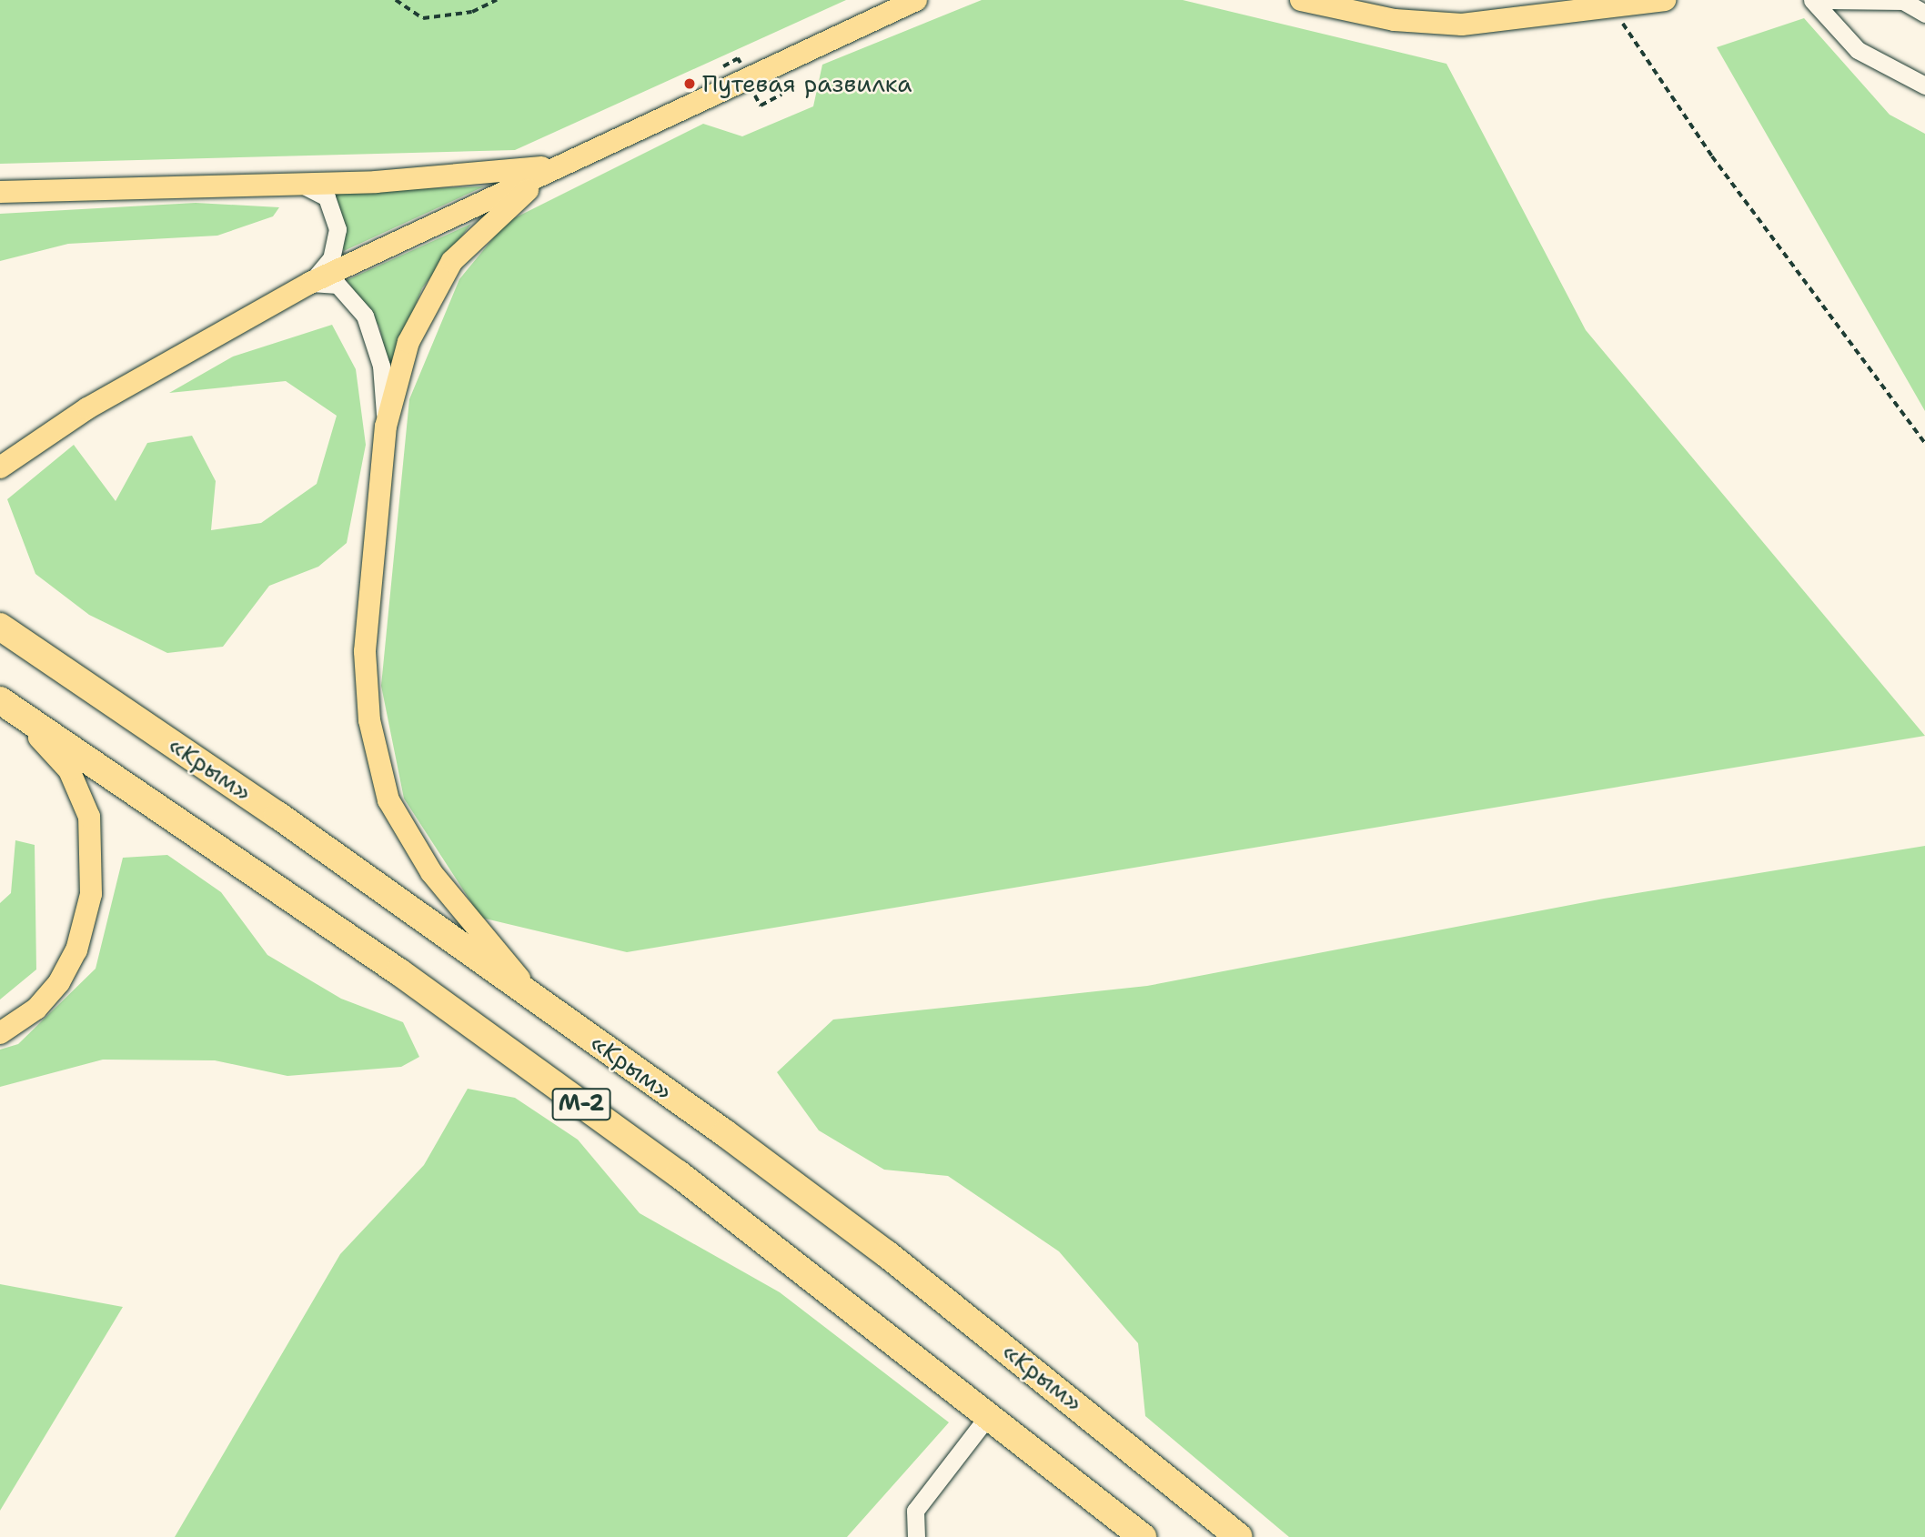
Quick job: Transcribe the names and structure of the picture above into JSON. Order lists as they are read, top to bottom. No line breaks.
{"streets":{"highway":["«Крым»","М-2"]},"places":["Путевая развилка"]}
